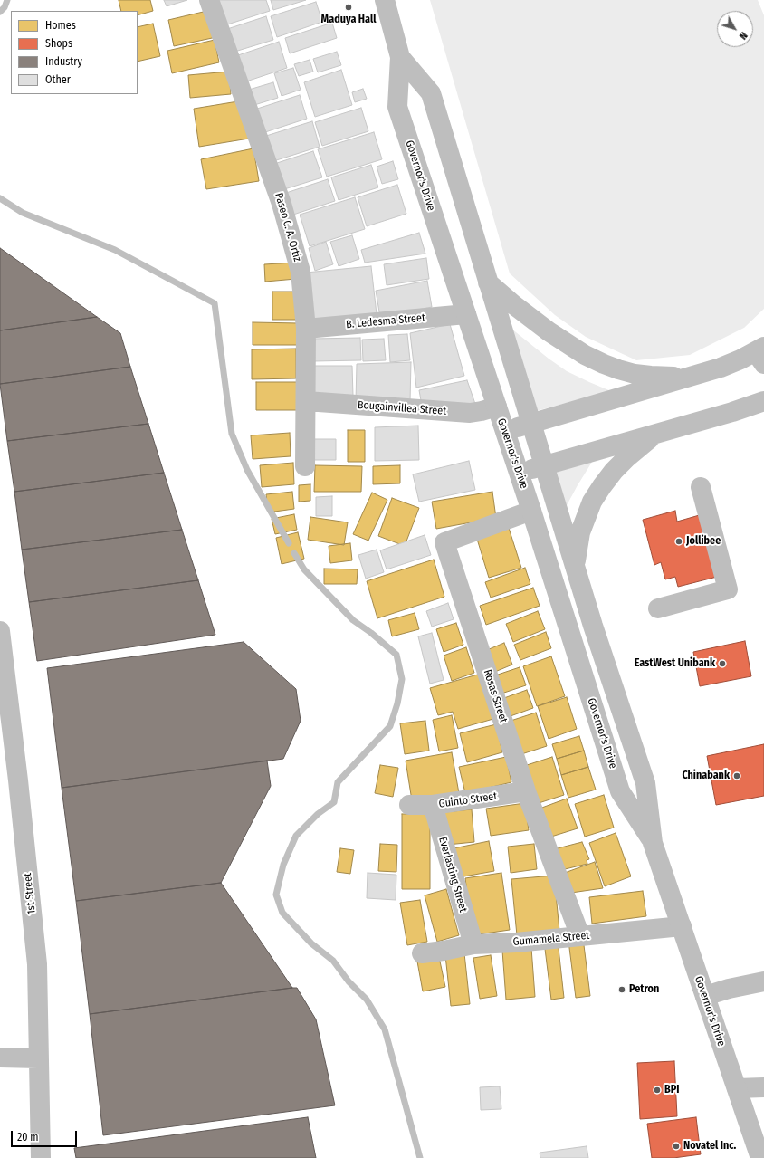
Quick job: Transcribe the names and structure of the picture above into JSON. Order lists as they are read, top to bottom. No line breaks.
{"streets":{"main road":["Governor's Drive","Paseo C. A. Ortiz","B. Ledesma Street","Bougainvillea Street","Rosas Street","Guinto Street","Everlasting Street","1st Street","Gumamela Street"]},"crossings":[["Governor's Drive","B. Ledesma Street"],["Governor's Drive","Bougainvillea Street"],["Governor's Drive","Rosas Street"],["Governor's Drive","Gumamela Street"],["Paseo C. A. Ortiz","B. Ledesma Street"],["Paseo C. A. Ortiz","Bougainvillea Street"],["Rosas Street","Guinto Street"],["Rosas Street","Gumamela Street"],["Guinto Street","Everlasting Street"],["Everlasting Street","Gumamela Street"]],"places":["Maduya Hall","Jollibee","EastWest Unibank","Chinabank","Petron","BPI","Novatel Inc."],"legend":["Homes","Shops","Industry","Other"],"scale_bar":"20 m","north":"bottom right"}
